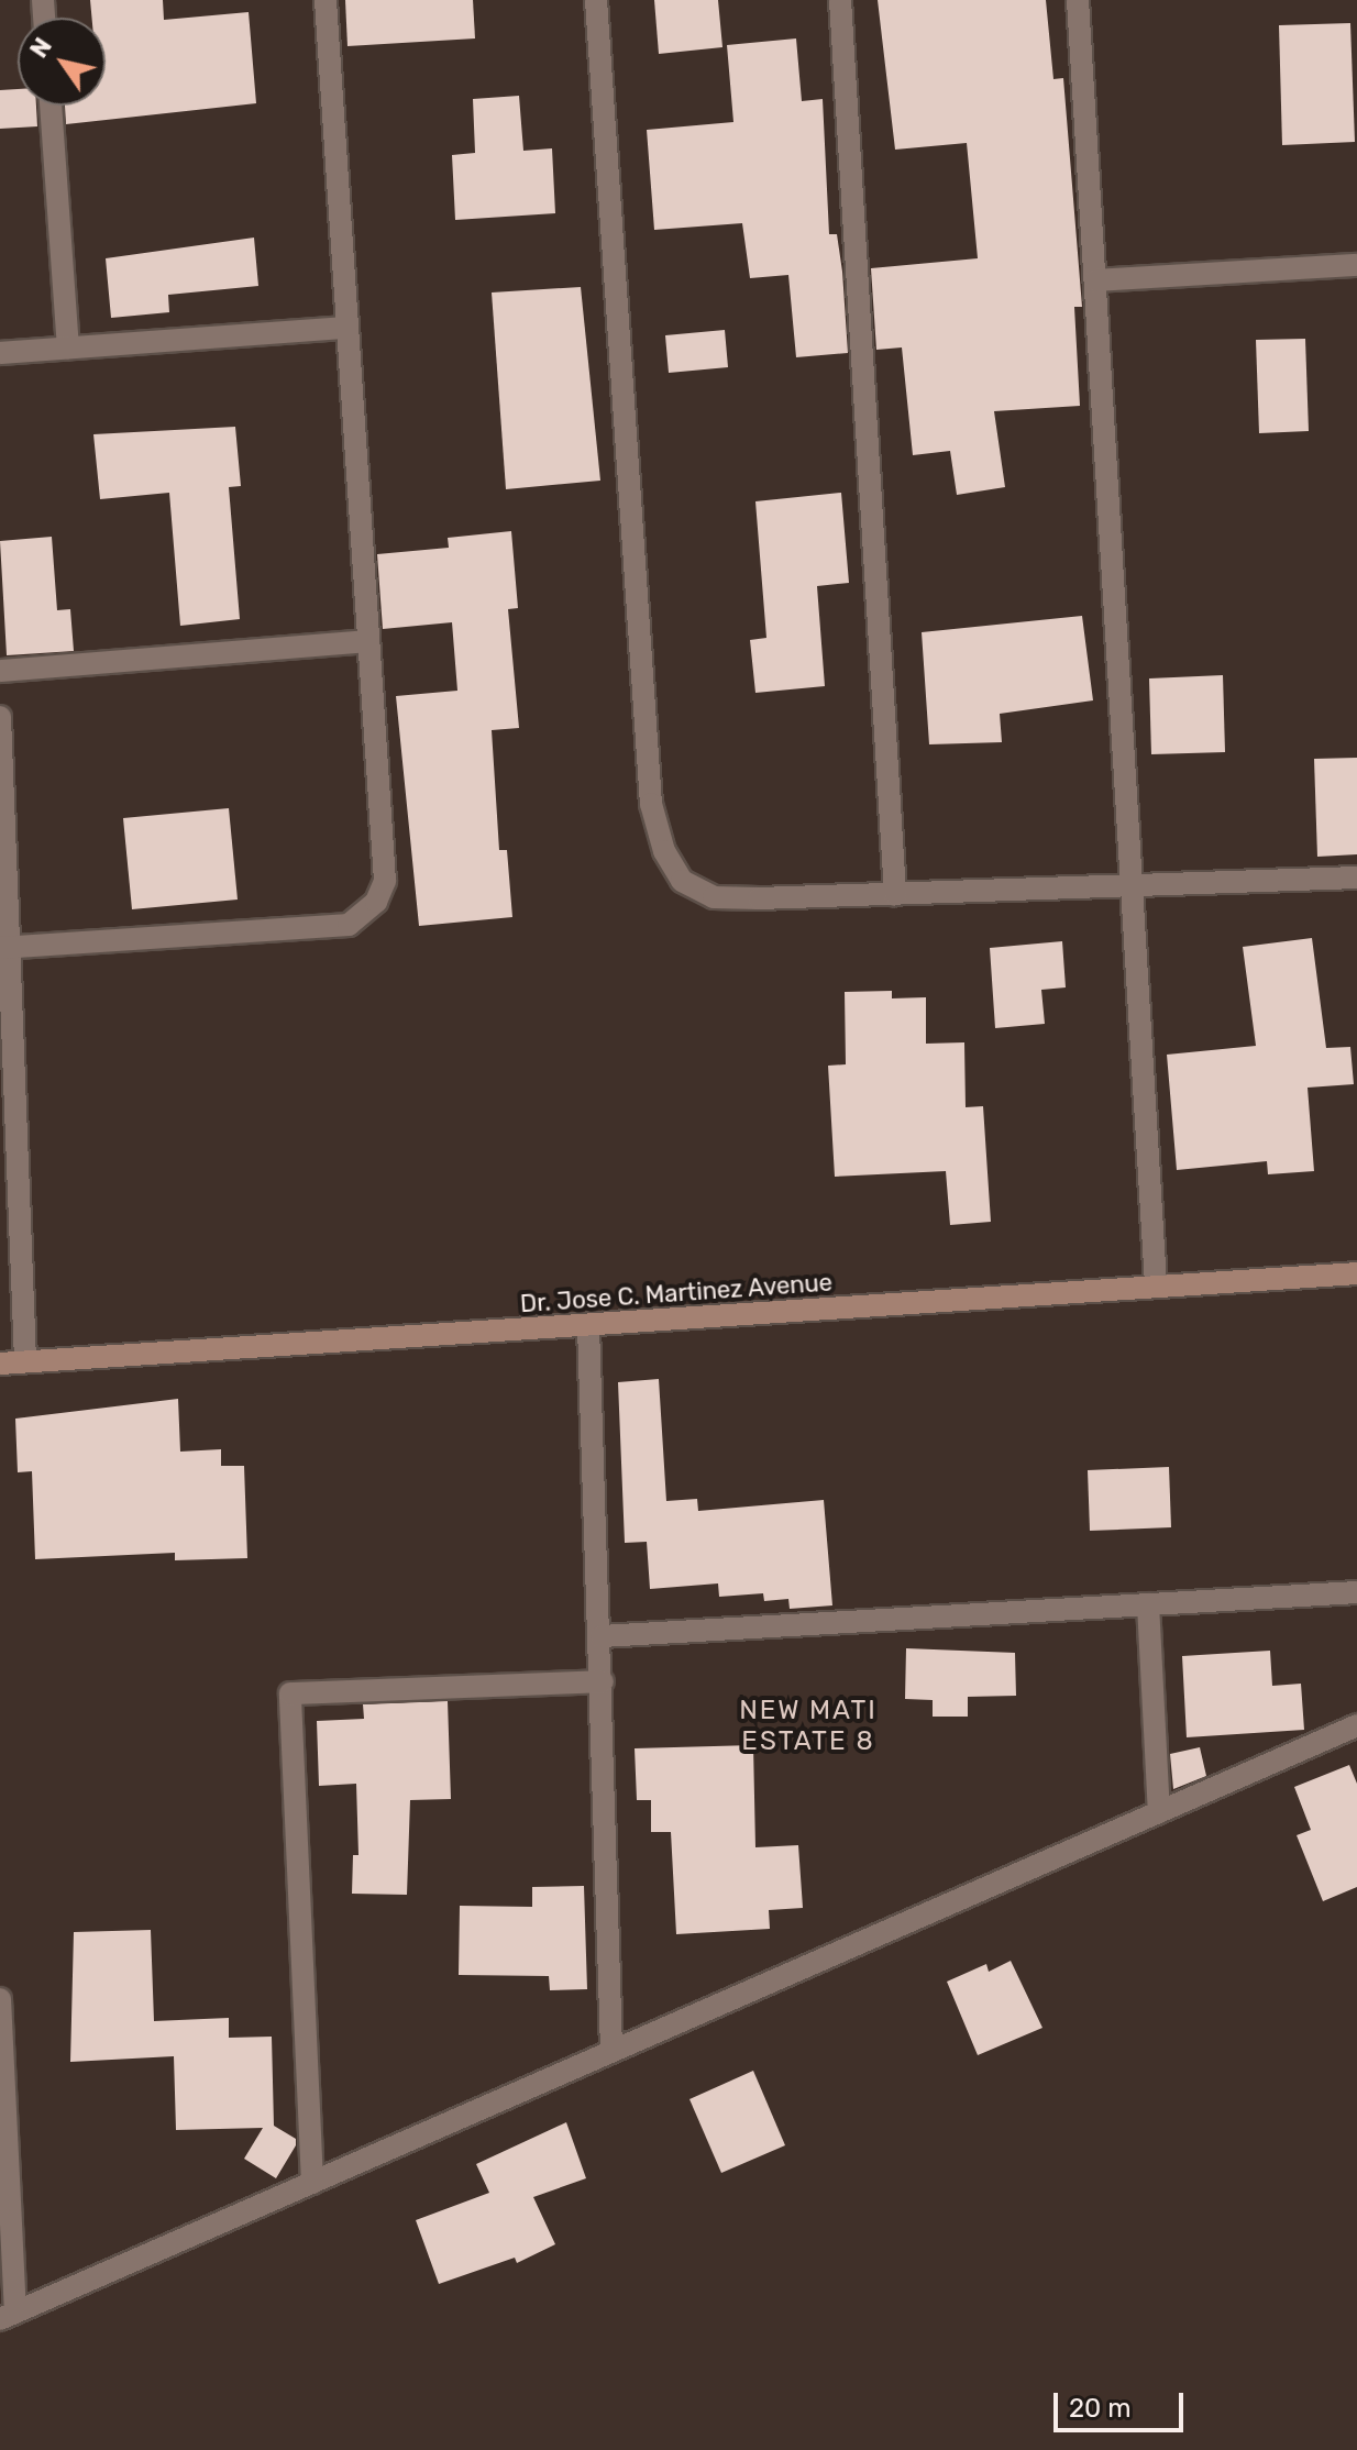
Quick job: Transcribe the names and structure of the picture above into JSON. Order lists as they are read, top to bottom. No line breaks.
{"streets":{"street":["Dr. Jose C. Martinez Avenue"]},"districts":["NEW MATI ESTATE 8"],"scale_bar":"20 m","north":"top left"}
